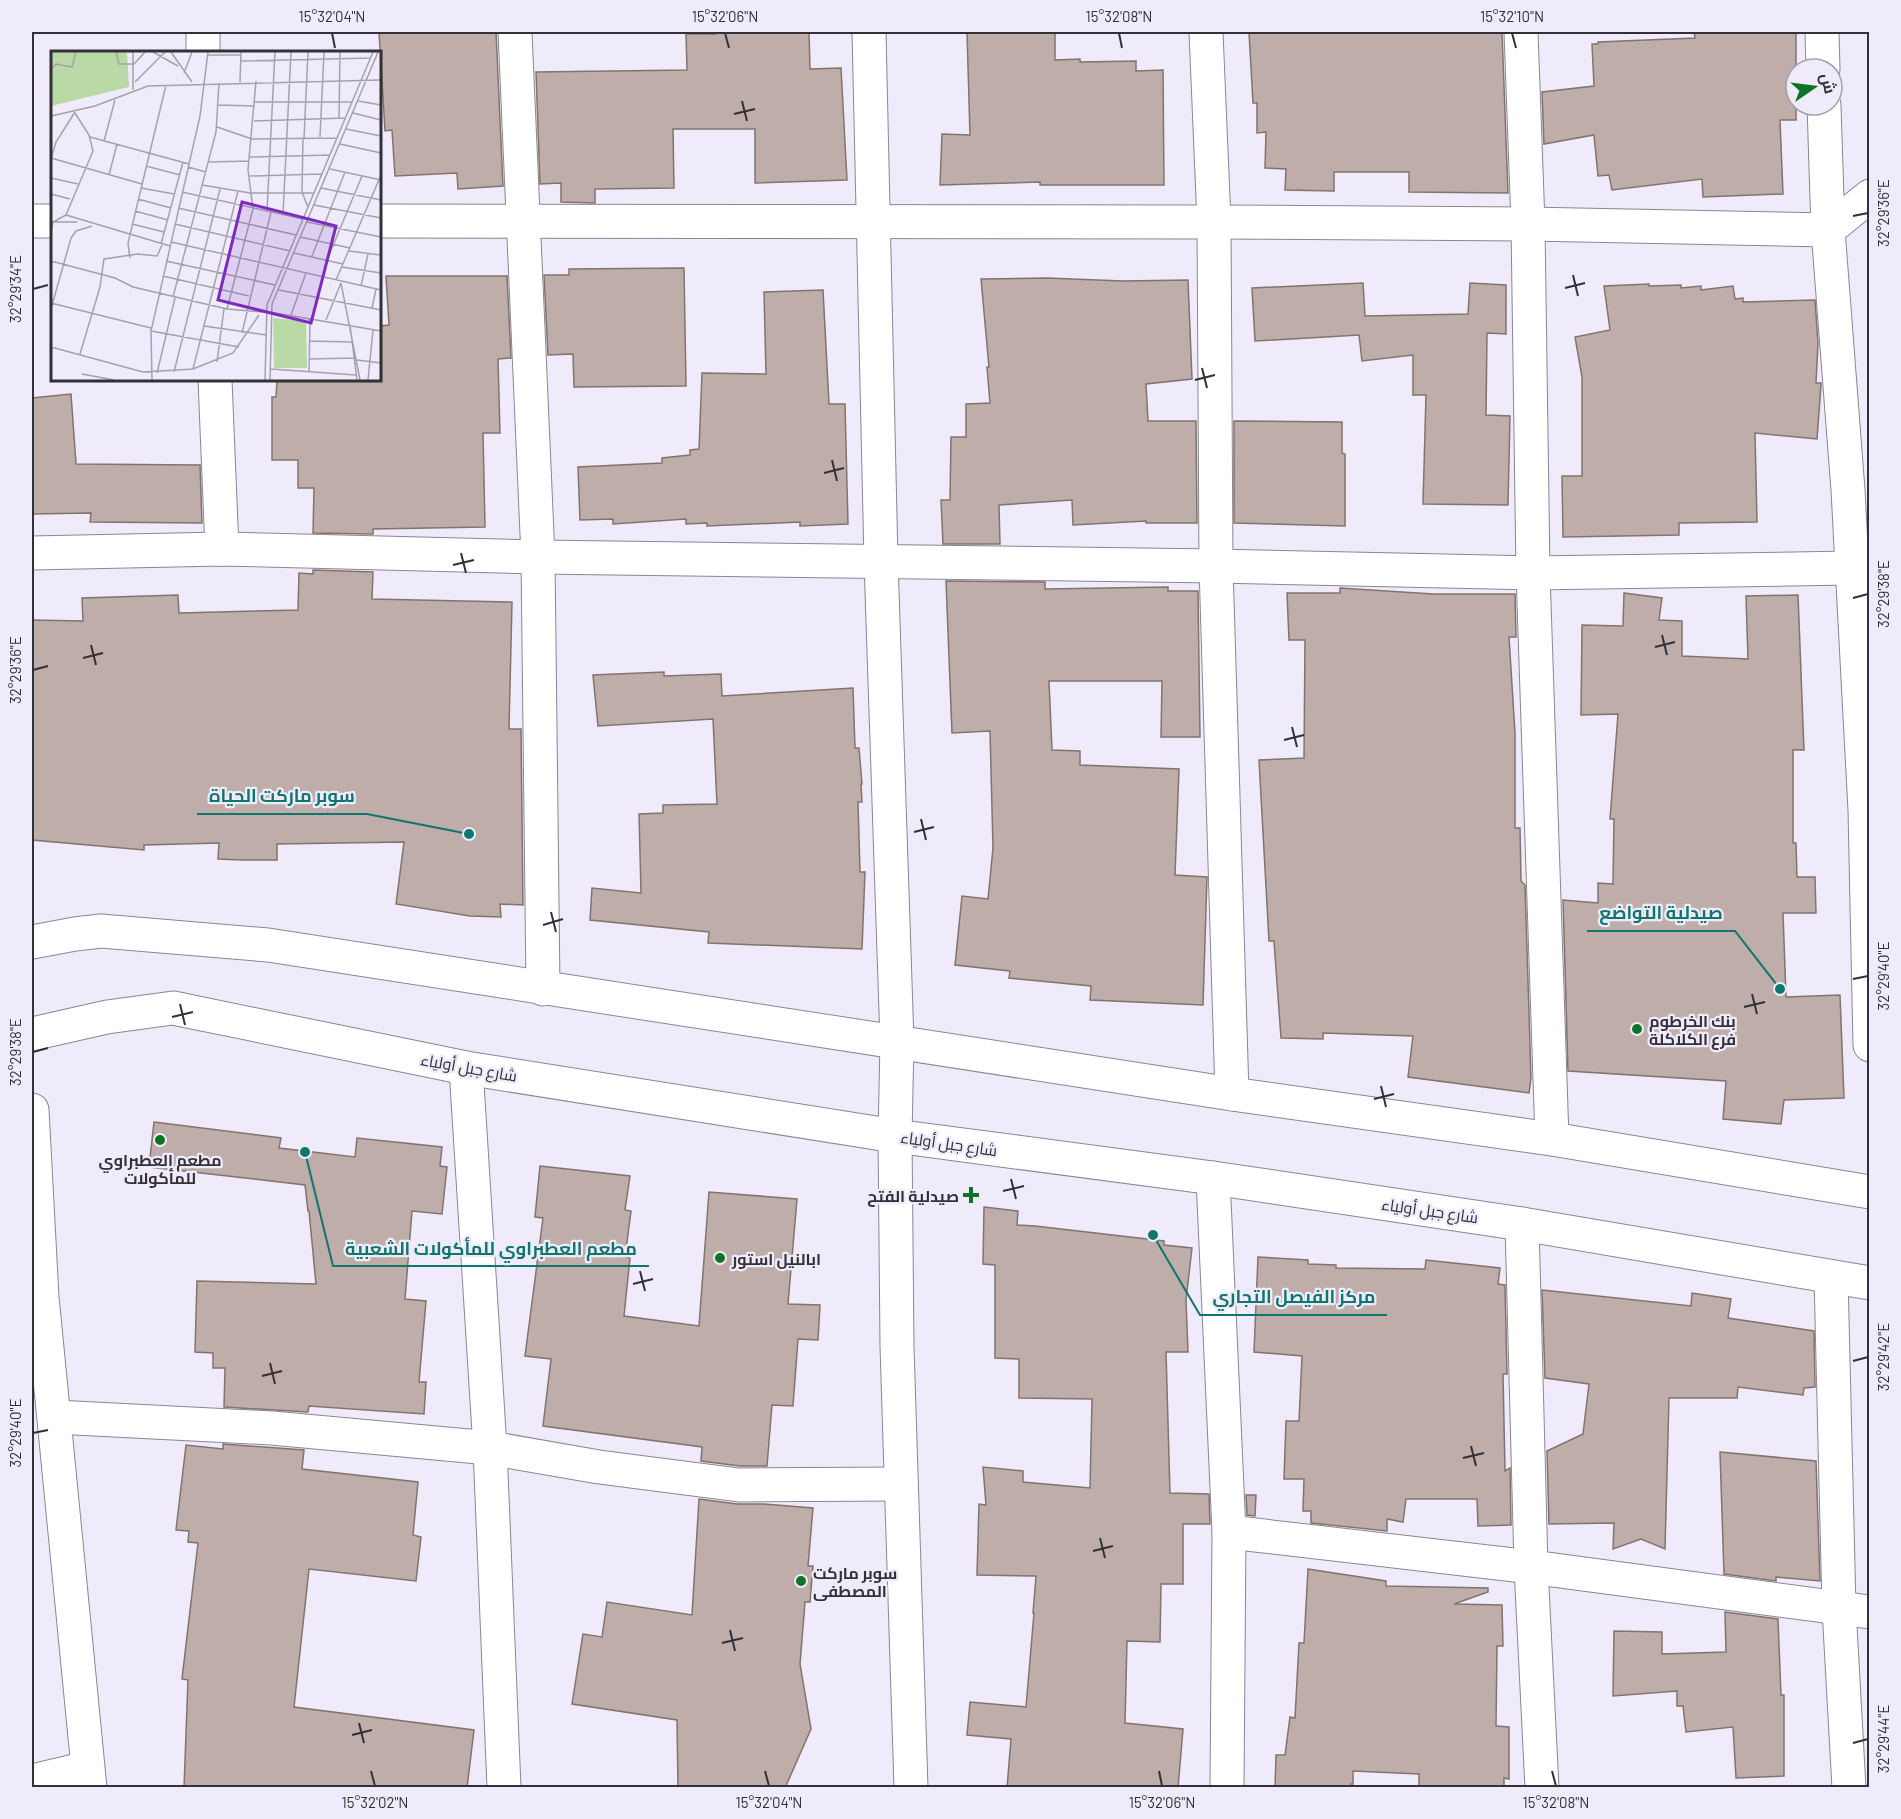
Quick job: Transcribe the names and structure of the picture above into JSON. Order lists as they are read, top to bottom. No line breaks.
{"streets":{"street":["شارع جبل أولياء"]},"places":{"other":["سوبر ماركت الحياة","صيدلية التواضع","بنك الخرطوم فرع الكلاكلة","مطعم العطبراوي للمأكولات","مطعم العطبراوي للمأكولات الشعبية","مركز الفيصل التجاري","ابالنيل استور","سوبر ماركت المصطفى"],"health":["صيدلية الفتح"]},"north":"right","coordinates":["15°32'04\"N","15°32'06\"N","15°32'08\"N","15°32'10\"N","32°29'36\"E","32°29'34\"E","32°29'38\"E","32°29'40\"E","32°29'42\"E","32°29'44\"E","15°32'02\"N"]}
